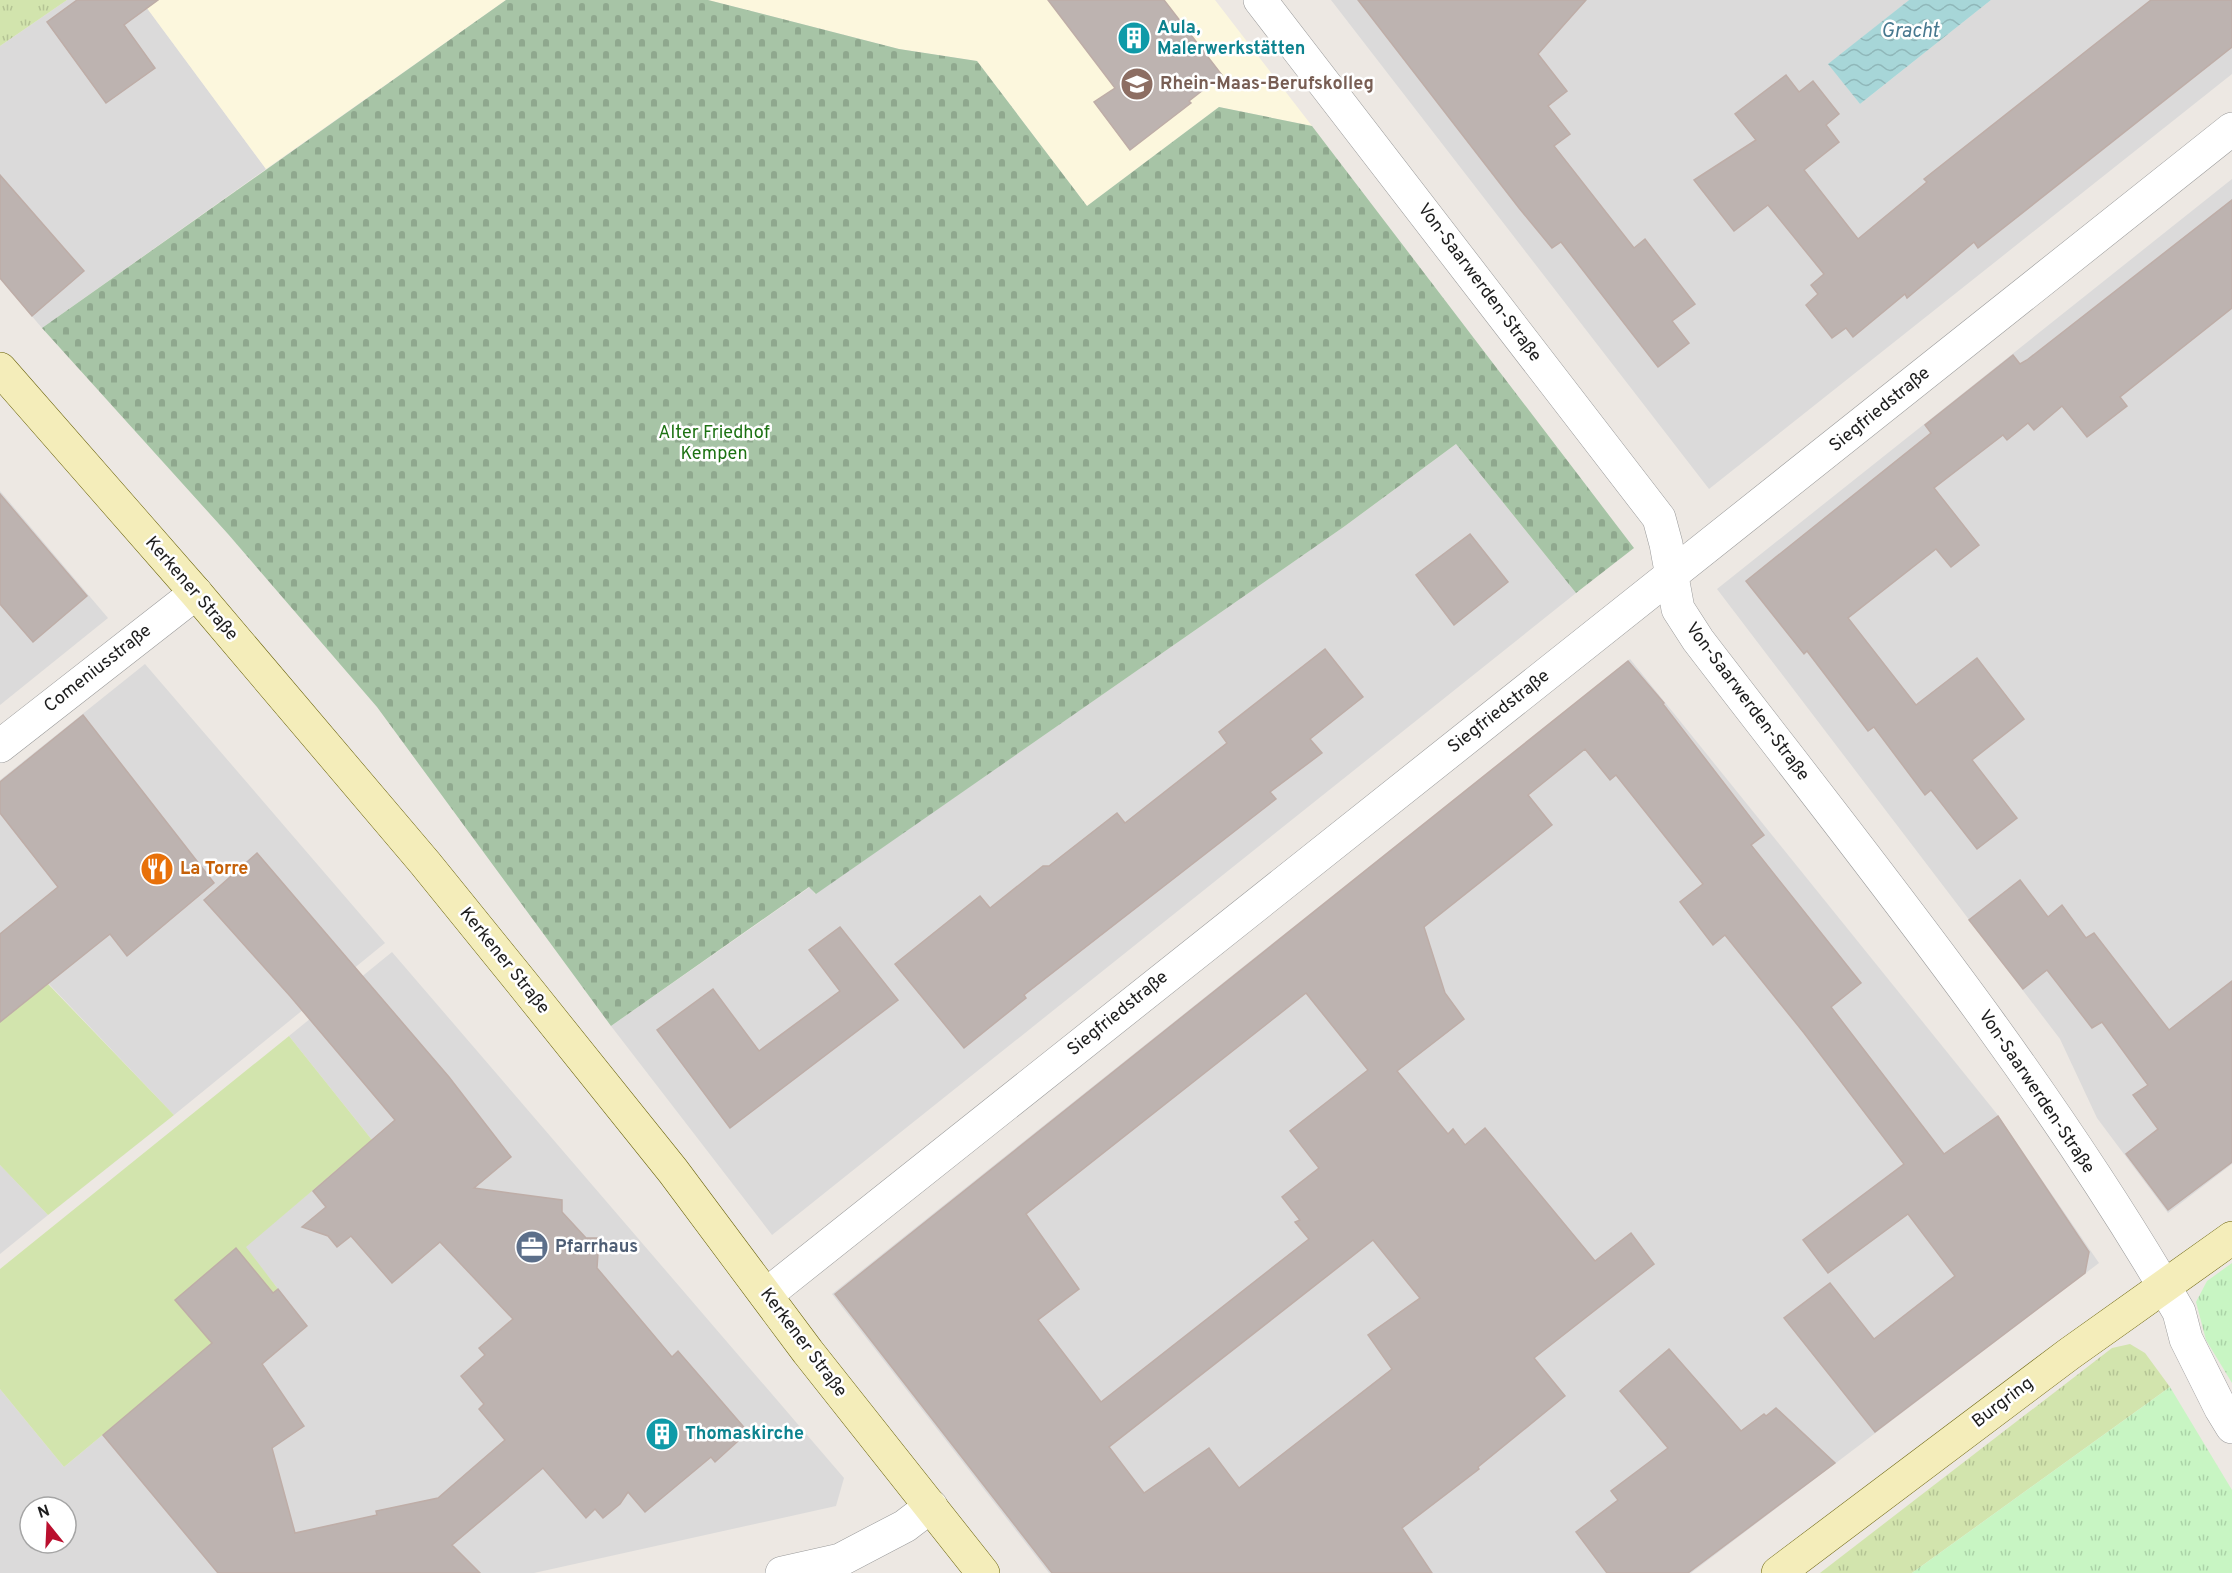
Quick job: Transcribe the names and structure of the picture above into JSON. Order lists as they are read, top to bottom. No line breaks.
{"streets":{"main road":["Kerkener Straße","Burgring"],"street":["Von-Saarwerden-Straße","Siegfriedstraße","Comeniusstraße"]},"crossings":[["Von-Saarwerden-Straße","Siegfriedstraße"],["Von-Saarwerden-Straße","Burgring"],["Siegfriedstraße","Kerkener Straße"],["Kerkener Straße","Comeniusstraße"]],"water":["Gracht"],"parks":["Alter Friedhof Kempen"],"places":{"building":["Aula, Malerwerkstätten","Thomaskirche"],"school or university":["Rhein-Maas-Berufskolleg"],"restaurant":["La Torre"],"office":["Pfarrhaus"]},"north":"top"}
